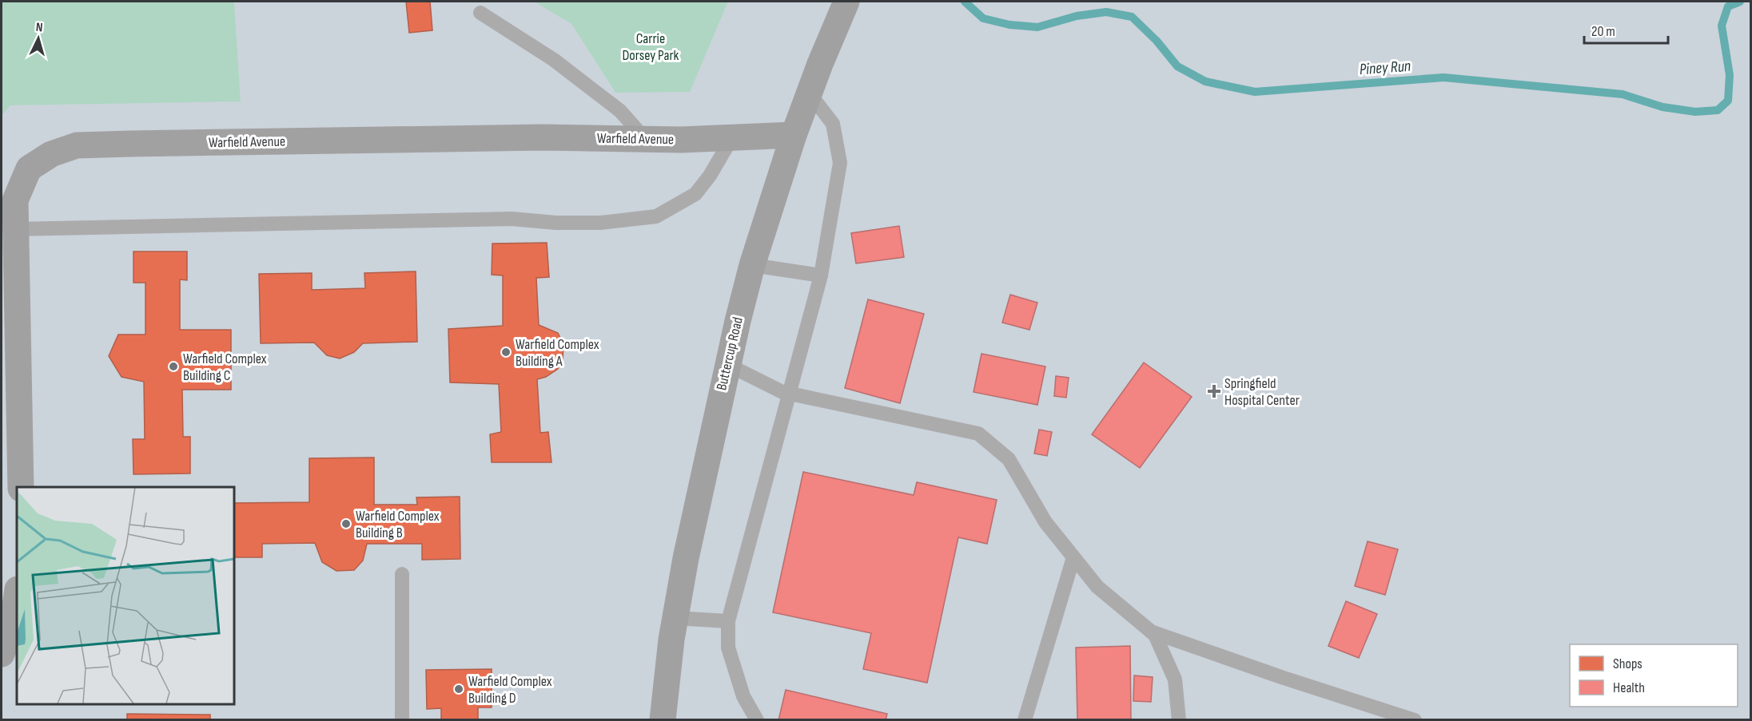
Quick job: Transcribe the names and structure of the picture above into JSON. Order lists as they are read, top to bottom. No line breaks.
{"streets":{"street":["Warfield Avenue","Buttercup Road"]},"crossings":[["Warfield Avenue","Buttercup Road"]],"water":["Piney Run"],"parks":["Carrie Dorsey Park"],"places":{"other":["Warfield Complex Building A","Warfield Complex Building C","Warfield Complex Building B","Warfield Complex Building D"],"health":["Springfield Hospital Center"]},"legend":["Shops","Health"],"scale_bar":"20 m","north":"top"}
